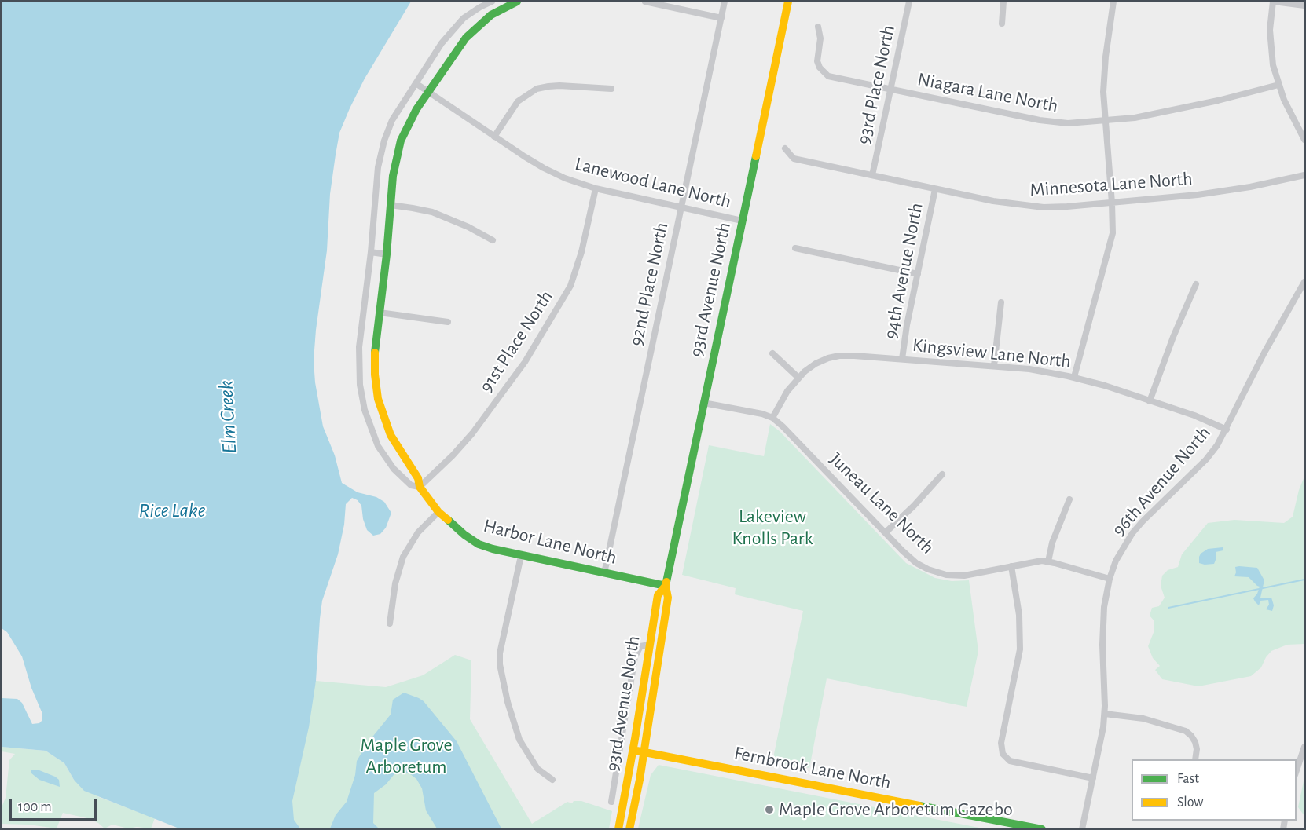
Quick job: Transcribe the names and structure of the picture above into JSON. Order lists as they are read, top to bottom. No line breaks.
{"streets":{"street":["93rd Place North","Niagara Lane North","Lanewood Lane North","Minnesota Lane North","94th Avenue North","92nd Place North","93rd Avenue North","91st Place North","Kingsview Lane North","96th Avenue North","Juneau Lane North","Harbor Lane North","Fernbrook Lane North"]},"crossings":[["93rd Place North","Niagara Lane North"],["93rd Place North","Minnesota Lane North"],["Lanewood Lane North","92nd Place North"],["Lanewood Lane North","93rd Avenue North"],["Lanewood Lane North","91st Place North"],["Lanewood Lane North","Harbor Lane North"],["Minnesota Lane North","94th Avenue North"],["94th Avenue North","Kingsview Lane North"],["92nd Place North","Harbor Lane North"],["93rd Avenue North","Juneau Lane North"],["93rd Avenue North","Harbor Lane North"],["93rd Avenue North","Fernbrook Lane North"],["91st Place North","Harbor Lane North"],["Kingsview Lane North","96th Avenue North"],["Kingsview Lane North","Juneau Lane North"],["96th Avenue North","Juneau Lane North"]],"water":["Elm Creek","Rice Lake"],"parks":["Lakeview Knolls Park","Maple Grove Arboretum"],"places":["Maple Grove Arboretum Gazebo"],"legend":["Fast","Slow"],"scale_bar":"100 m"}
